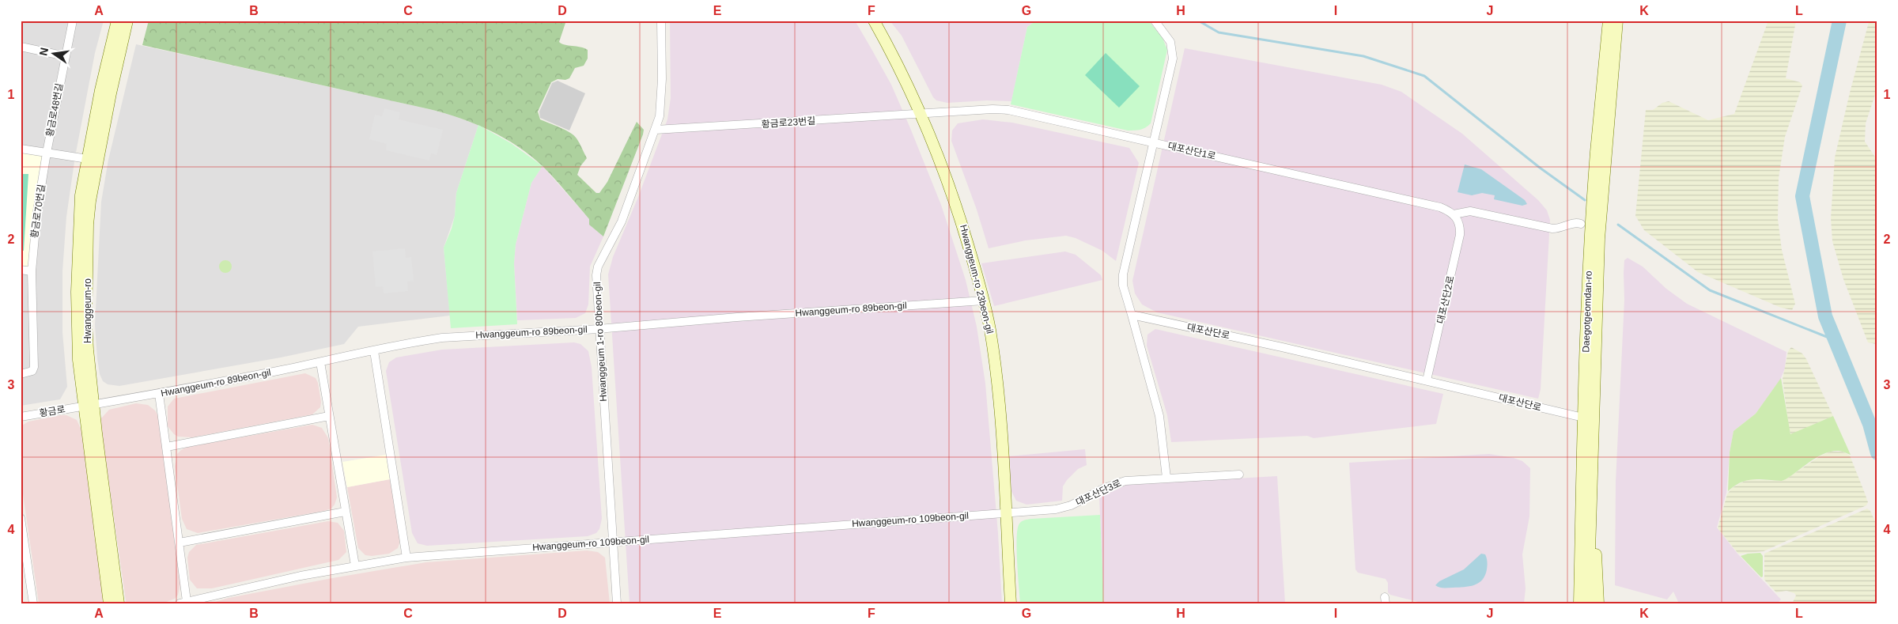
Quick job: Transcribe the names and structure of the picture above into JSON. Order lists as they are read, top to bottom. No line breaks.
{"streets":{"street":["황금로48번길","황금로23번길","대포산단1로","황금로70번길","Hwanggeum-ro 23beon-gil","대포산단2로","Hwanggeum-ro 89beon-gil","Hwanggeum-ro","Daegotgeomdan-ro","대포산단로","Hwanggeum 1-ro 80beon-gil","황금로","대포산단3로","Hwanggeum-ro 109beon-gil"]},"crossings":[["황금로48번길","황금로70번길"],["황금로23번길","대포산단1로"],["황금로23번길","Hwanggeum-ro 23beon-gil"],["황금로23번길","Hwanggeum 1-ro 80beon-gil"],["대포산단1로","Hwanggeum-ro 23beon-gil"],["대포산단1로","대포산단2로"],["Hwanggeum-ro 23beon-gil","Hwanggeum-ro 89beon-gil"],["Hwanggeum-ro 23beon-gil","대포산단3로"],["Hwanggeum-ro 23beon-gil","Hwanggeum-ro 109beon-gil"],["대포산단2로","대포산단로"],["Hwanggeum-ro 89beon-gil","Hwanggeum-ro"],["Hwanggeum-ro 89beon-gil","Hwanggeum 1-ro 80beon-gil"],["Hwanggeum-ro 89beon-gil","황금로"],["Hwanggeum-ro","황금로"],["Daegotgeomdan-ro","대포산단로"],["Hwanggeum 1-ro 80beon-gil","Hwanggeum-ro 109beon-gil"],["대포산단3로","Hwanggeum-ro 109beon-gil"]],"north":"left","grid":{"columns":["A","B","C","D","E","F","G","H","I","J","K","L"],"rows":["1","2","3","4"]}}
